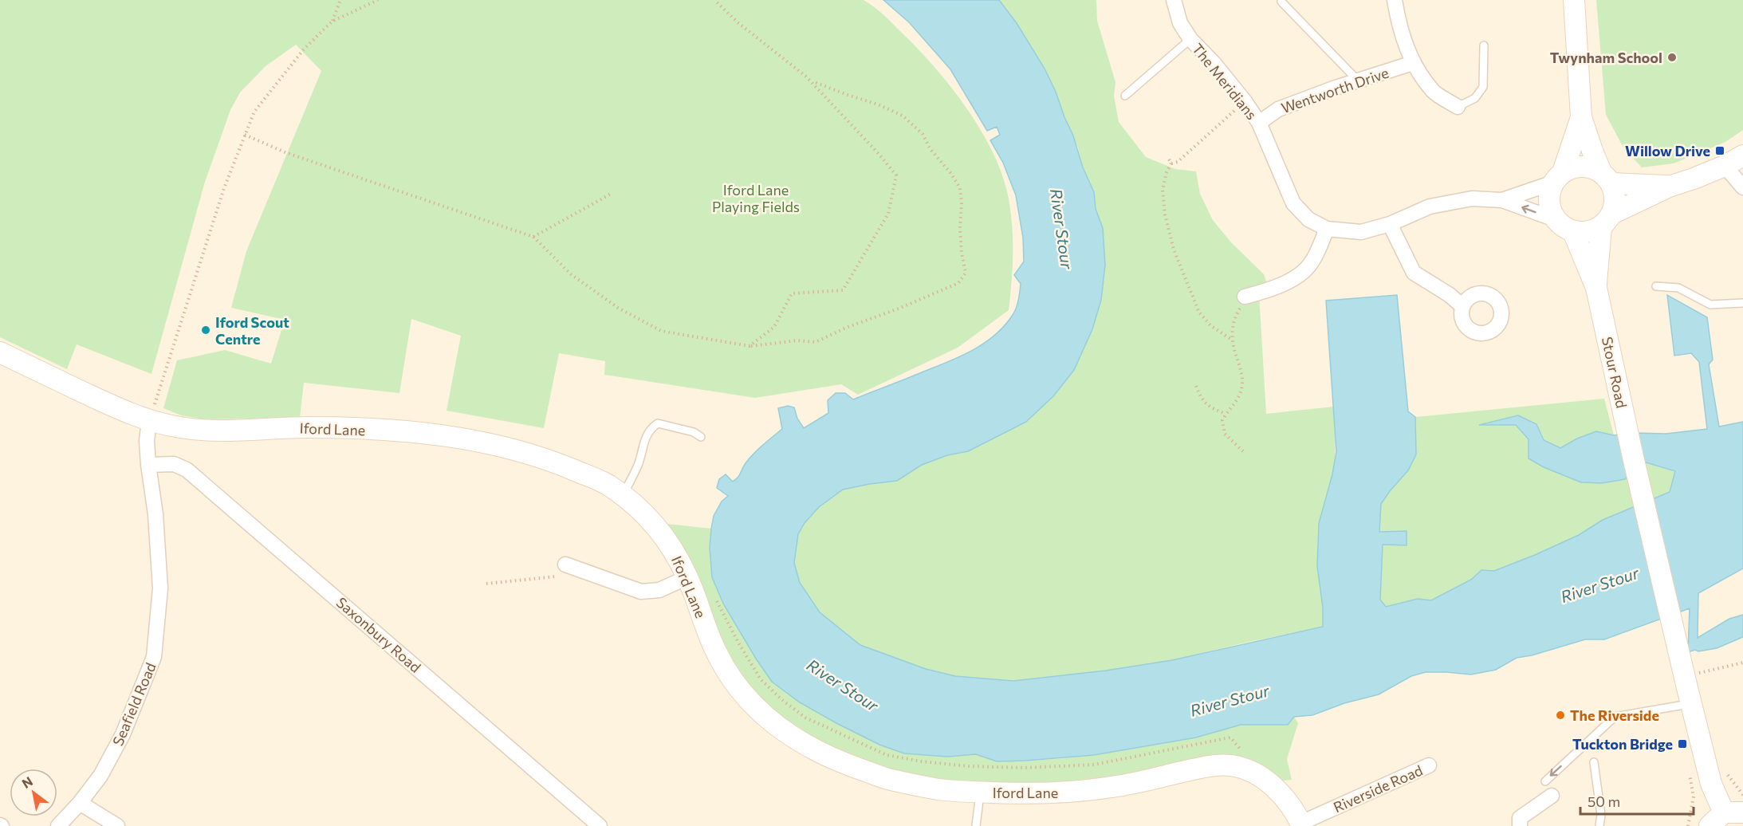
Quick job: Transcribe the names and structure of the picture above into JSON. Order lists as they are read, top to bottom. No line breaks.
{"streets":{"street":["The Meridians","Wentworth Drive","Stour Road","Iford Lane","Saxonbury Road","Seafield Road","Riverside Road"]},"crossings":[["The Meridians","Wentworth Drive"],["The Meridians","Stour Road"],["Iford Lane","Seafield Road"],["Iford Lane","Riverside Road"],["Saxonbury Road","Seafield Road"]],"water":["River Stour"],"parks":["Iford Lane Playing Fields"],"places":{"other":["Twynham School","Iford Scout Centre","The Riverside"],"transit":["Willow Drive","Tuckton Bridge"]},"scale_bar":"50 m","north":"top left"}
